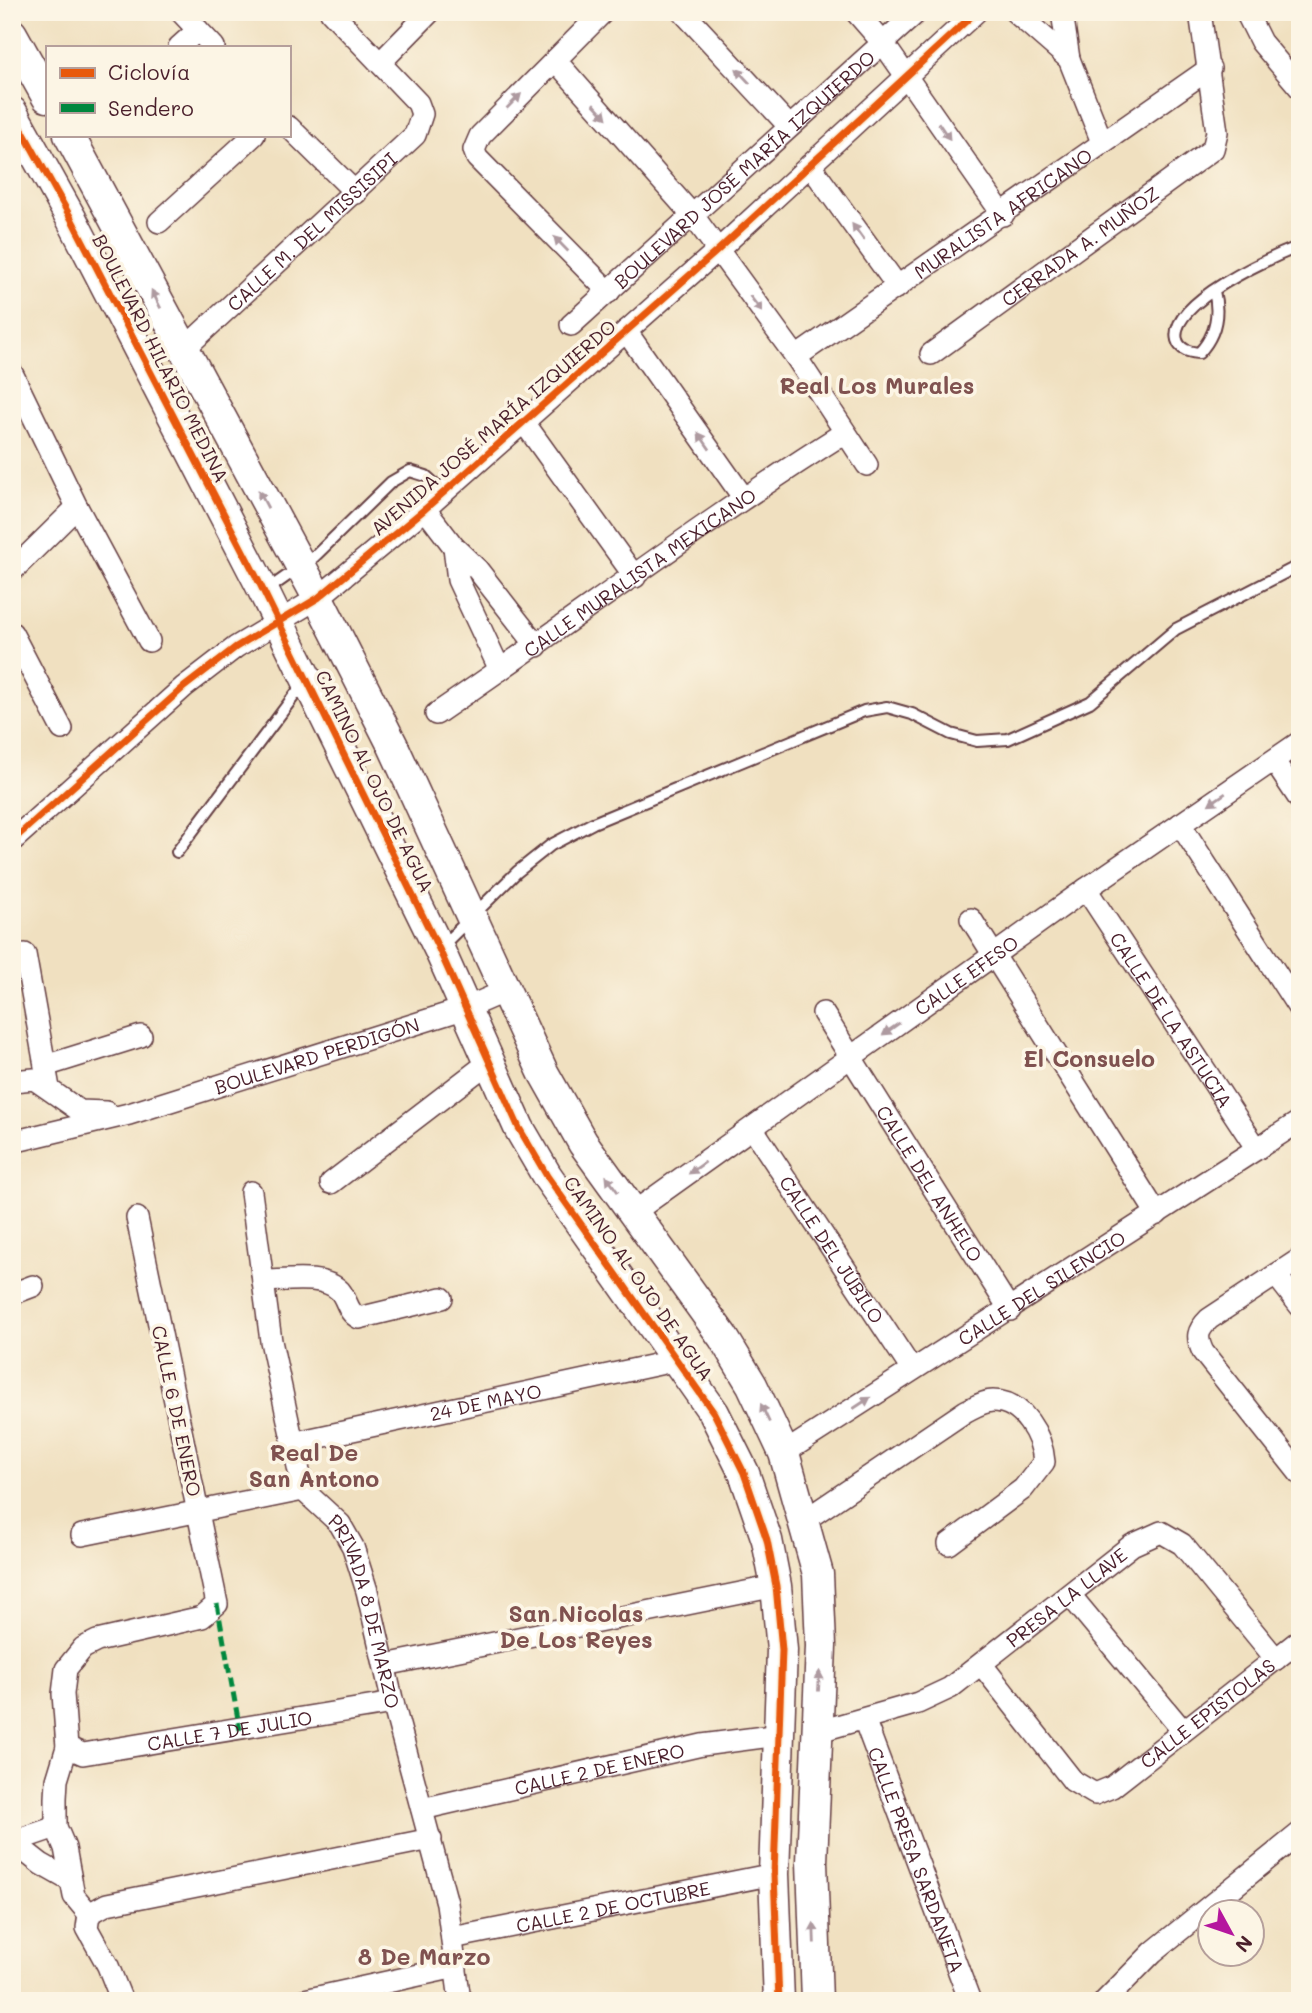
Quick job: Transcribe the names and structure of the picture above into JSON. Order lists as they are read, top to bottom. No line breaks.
{"streets":{"street":["BOULEVARD JOSÉ MARÍA IZQUIERDO","MURALISTA AFRICANO","CALLE M. DEL MISSISIPI","CERRADA A. MUÑOZ","BOULEVARD HILARIO MEDINA","AVENIDA JOSÉ MARÍA IZQUIERDO","CALLE MURALISTA MEXICANO","CAMINO AL OJO DE AGUA","CALLE EFESO","CALLE DE LA ASTUCIA","BOULEVARD PERDIGÓN","CALLE DEL ANHELO","CALLE DEL JÚBILO","CALLE DEL SILENCIO","24 DE MAYO","CALLE 6 DE ENERO","PRESA LA LLAVE","PRIVADA 8 DE MARZO","CALLE EPISTOLAS","CALLE 7 DE JULIO","CALLE 2 DE ENERO","CALLE PRESA SARDANETA","CALLE 2 DE OCTUBRE"]},"crossings":[["MURALISTA AFRICANO","CERRADA A. MUÑOZ"],["CALLE M. DEL MISSISIPI","BOULEVARD HILARIO MEDINA"],["BOULEVARD HILARIO MEDINA","AVENIDA JOSÉ MARÍA IZQUIERDO"],["BOULEVARD HILARIO MEDINA","CAMINO AL OJO DE AGUA"],["AVENIDA JOSÉ MARÍA IZQUIERDO","CAMINO AL OJO DE AGUA"],["CAMINO AL OJO DE AGUA","CALLE EFESO"],["CAMINO AL OJO DE AGUA","BOULEVARD PERDIGÓN"],["CAMINO AL OJO DE AGUA","CALLE DEL SILENCIO"],["CAMINO AL OJO DE AGUA","24 DE MAYO"],["CAMINO AL OJO DE AGUA","PRESA LA LLAVE"],["CAMINO AL OJO DE AGUA","CALLE 2 DE ENERO"],["CAMINO AL OJO DE AGUA","CALLE 2 DE OCTUBRE"],["CALLE EFESO","CALLE DE LA ASTUCIA"],["CALLE EFESO","CALLE DEL ANHELO"],["CALLE EFESO","CALLE DEL JÚBILO"],["CALLE DE LA ASTUCIA","CALLE DEL SILENCIO"],["CALLE DEL ANHELO","CALLE DEL SILENCIO"],["CALLE DEL JÚBILO","CALLE DEL SILENCIO"],["CALLE 6 DE ENERO","CALLE 7 DE JULIO"],["PRESA LA LLAVE","CALLE EPISTOLAS"],["PRESA LA LLAVE","CALLE PRESA SARDANETA"],["PRIVADA 8 DE MARZO","CALLE 7 DE JULIO"],["PRIVADA 8 DE MARZO","CALLE 2 DE ENERO"],["PRIVADA 8 DE MARZO","CALLE 2 DE OCTUBRE"]],"one_way":["CALLE EFESO"],"districts":["Real Los Murales","El Consuelo","Real De San Antono","San Nicolas De Los Reyes","8 De Marzo"],"legend":["Ciclovía","Sendero"],"north":"bottom right"}
